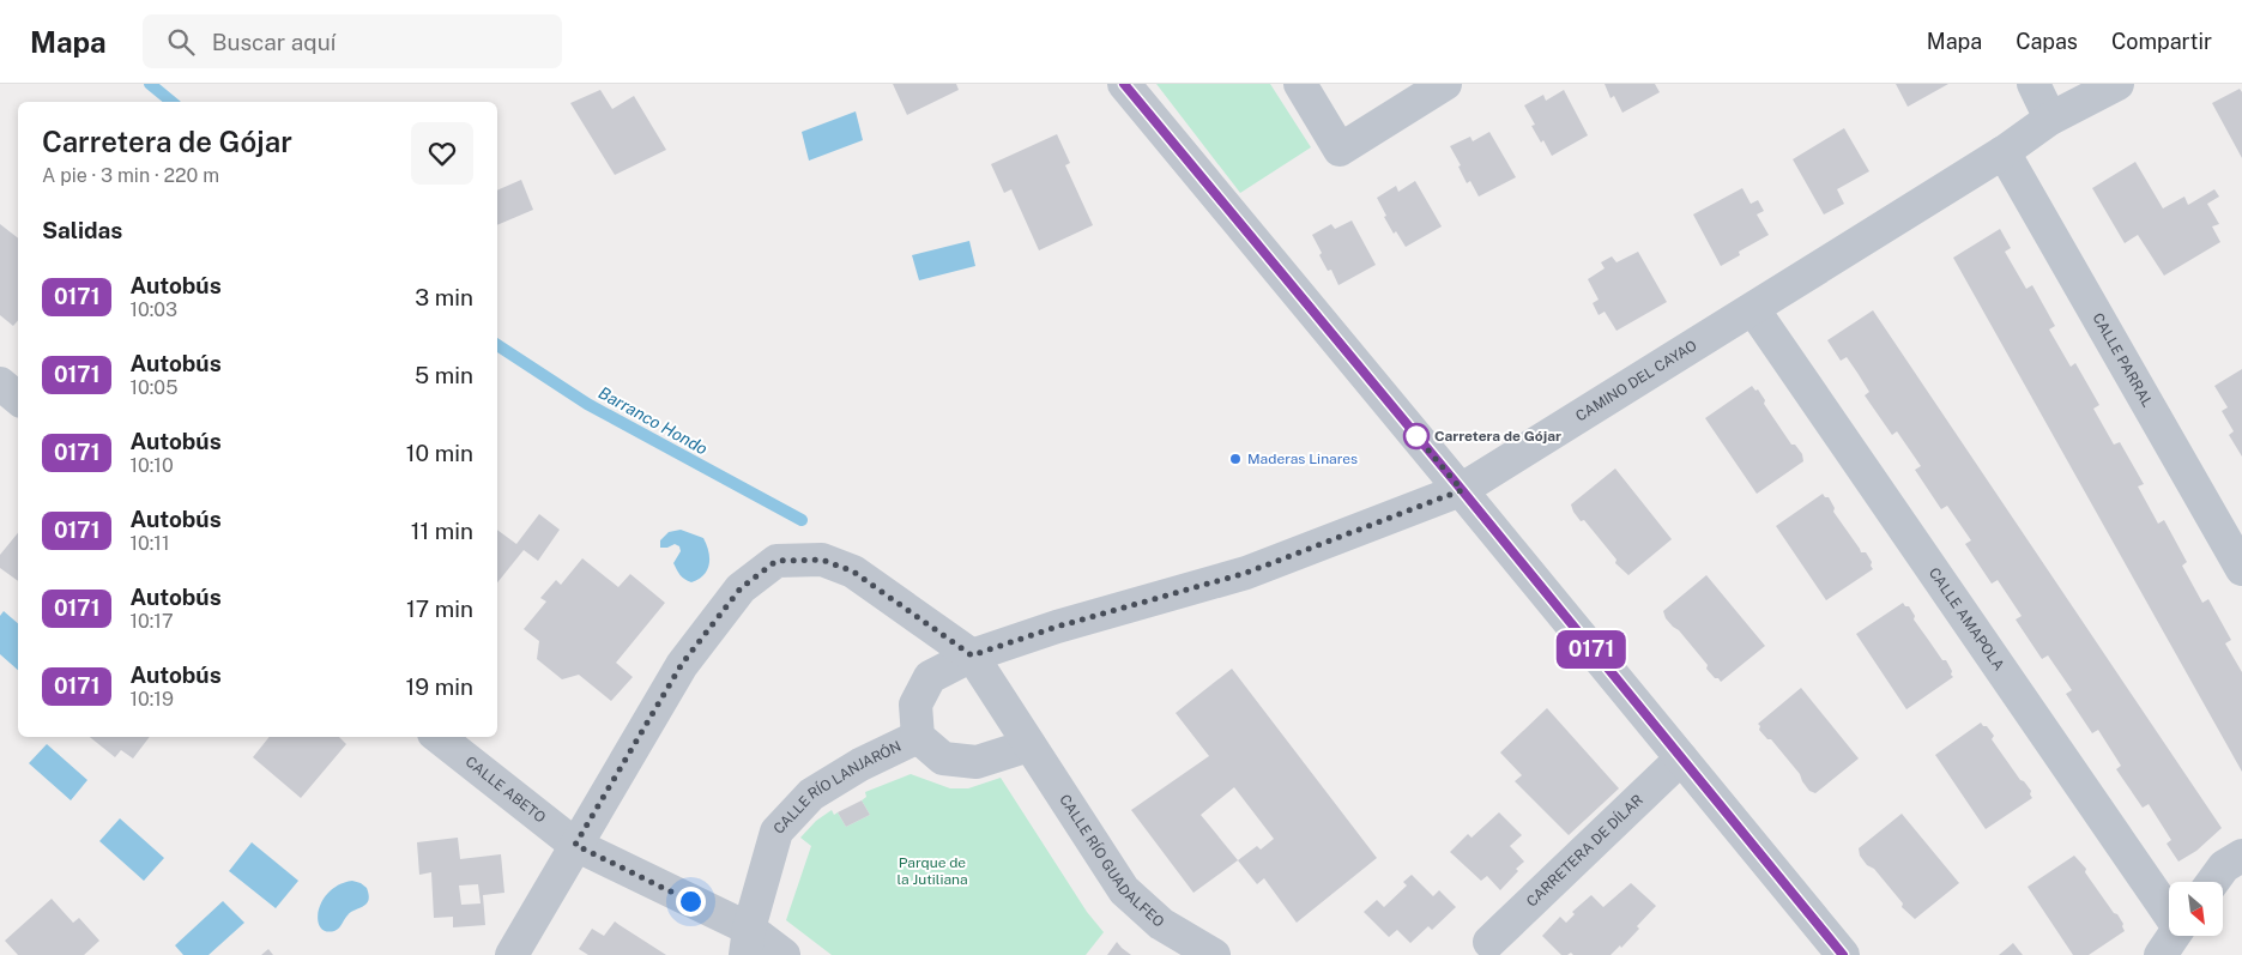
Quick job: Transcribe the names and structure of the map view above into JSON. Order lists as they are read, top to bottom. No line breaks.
{"streets":{"street":["CALLE PARRAL","CAMINO DEL CAYAO","CALLE AMAPOLA","CALLE ABETO","CALLE RÍO LANJARÓN","CARRETERA DE DÍLAR","CALLE RÍO GUADALFEO"]},"crossings":[["CALLE PARRAL","CAMINO DEL CAYAO"],["CAMINO DEL CAYAO","CALLE AMAPOLA"],["CAMINO DEL CAYAO","CALLE RÍO LANJARÓN"],["CAMINO DEL CAYAO","CALLE RÍO GUADALFEO"],["CALLE ABETO","CALLE RÍO LANJARÓN"]],"water":["Barranco Hondo"],"parks":["Parque de la Jutiliana"],"places":["Carretera de Gójar","Maderas Linares"],"lines":["bus line 0171"],"north":"bottom right","page":{"header":"Mapa","search":"Buscar aquí","nav":["Mapa","Capas","Compartir"],"on_map":"0171","heading":[["Carretera de Gójar","A pie · 3 min · 220 m"],"Salidas"],"list":[{"mark":"0171","name":"Autobús","note":"10:03","value":"3 min"},{"mark":"0171","name":"Autobús","note":"10:05","value":"5 min"},{"mark":"0171","name":"Autobús","note":"10:10","value":"10 min"},{"mark":"0171","name":"Autobús","note":"10:11","value":"11 min"},{"mark":"0171","name":"Autobús","note":"10:17","value":"17 min"},{"mark":"0171","name":"Autobús","note":"10:19","value":"19 min"}]}}
